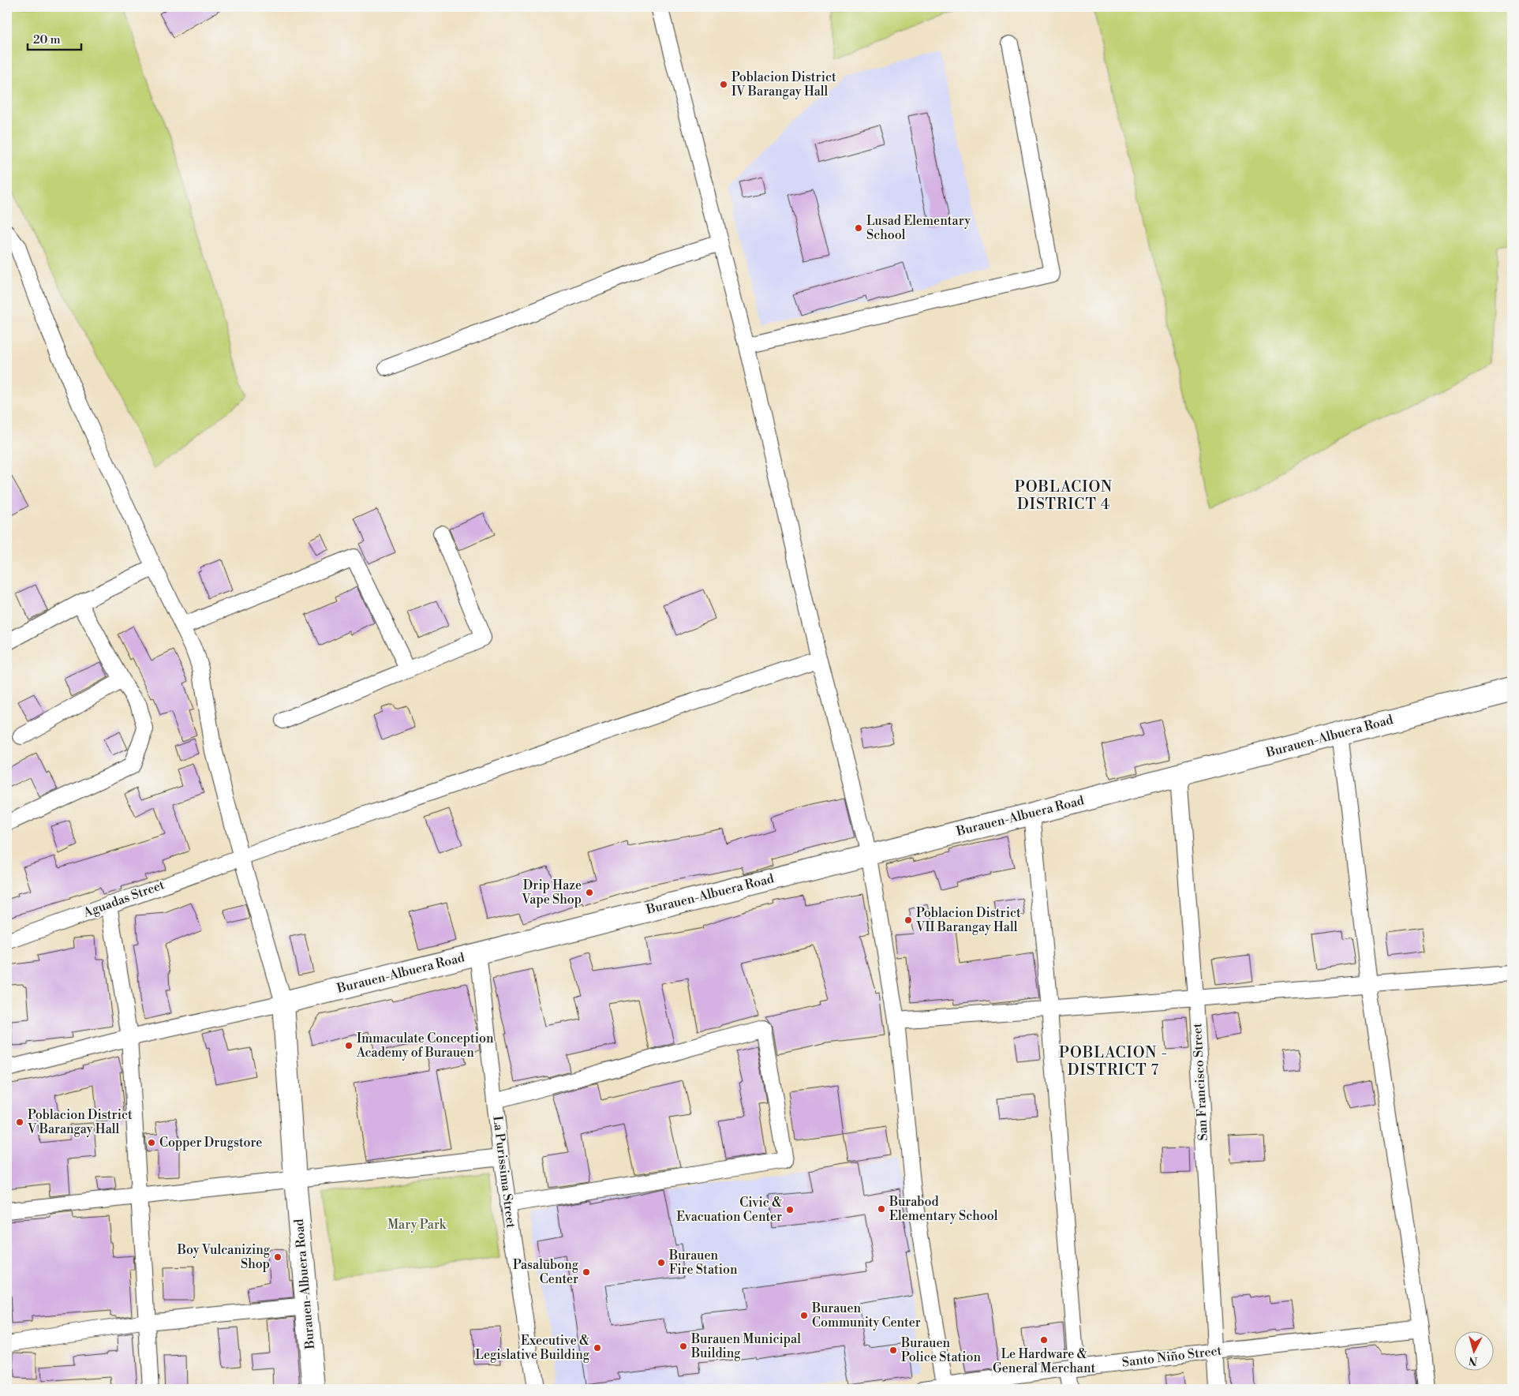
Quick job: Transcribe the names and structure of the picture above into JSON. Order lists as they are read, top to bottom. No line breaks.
{"streets":{"street":["Burauen-Albuera Road","Aguadas Street","San Francisco Street","La Purissima Street","Santo Niño Street"]},"crossings":[["Burauen-Albuera Road","San Francisco Street"],["Burauen-Albuera Road","La Purissima Street"],["San Francisco Street","Santo Niño Street"]],"districts":["POBLACION DISTRICT 4","POBLACION - DISTRICT 7"],"parks":["Mary Park"],"places":["Poblacion District IV Barangay Hall","Lusad Elementary School","Drip Haze Vape Shop","Poblacion District VII Barangay Hall","Immaculate Conception Academy of Burauen","Poblacion District V Barangay Hall","Copper Drugstore","Burabod Elementary School","Civic & Evacuation Center","Boy Vulcanizing Shop","Burauen Fire Station","Pasalubong Center","Burauen Community Center","Le Hardware & General Merchant","Burauen Municipal Building","Executive & Legislative Building","Burauen Police Station"],"scale_bar":"20 m","north":"bottom"}
